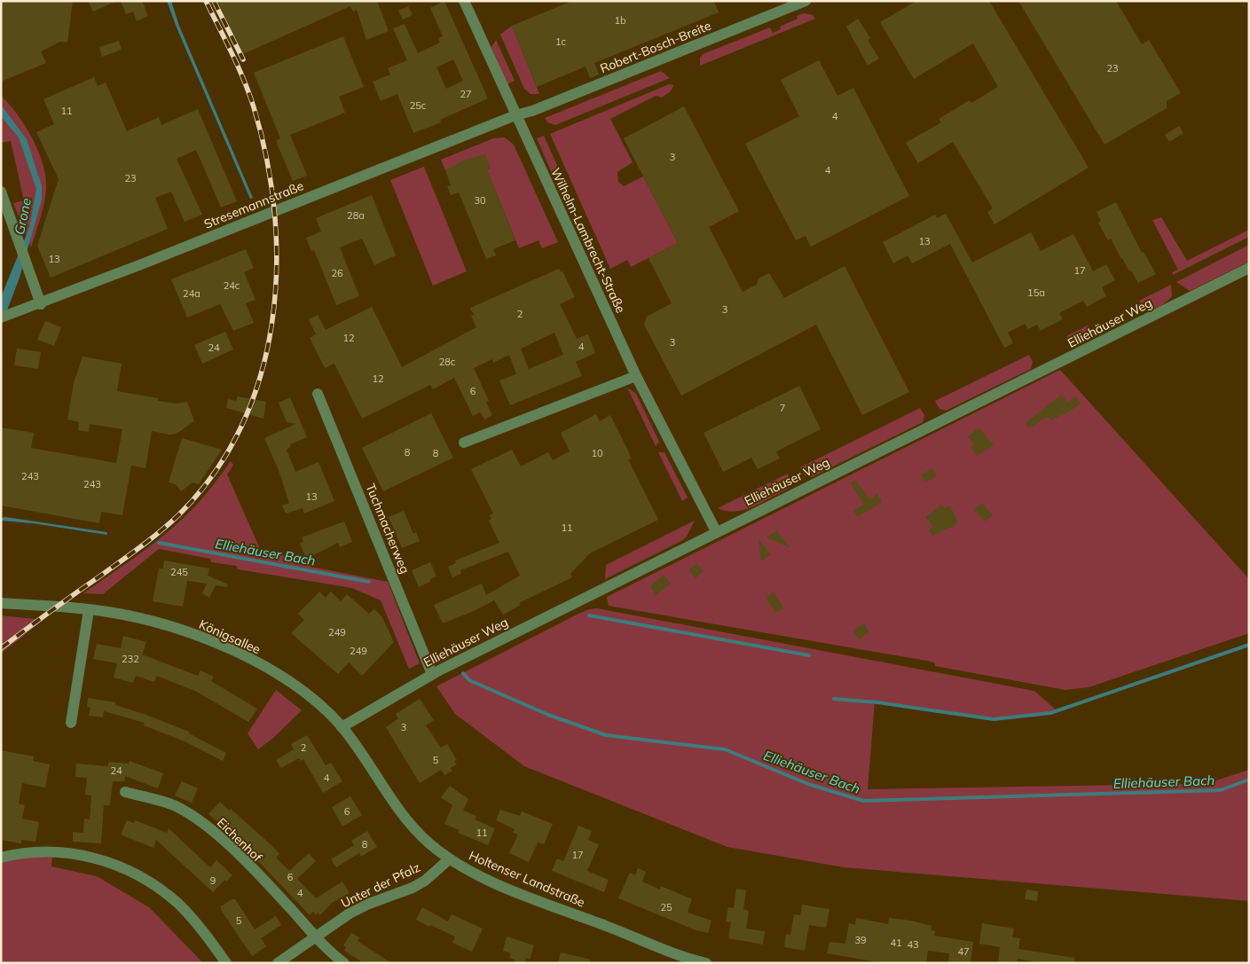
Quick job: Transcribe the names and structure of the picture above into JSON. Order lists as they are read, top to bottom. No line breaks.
{"streets":{"street":["Robert-Bosch-Breite","Stresemannstraße","Wilhelm-Lambrecht-Straße","Elliehäuser Weg","Tuchmacherweg","Königsallee","Eichenhof","Holtenser Landstraße","Unter der Pfalz"]},"crossings":[["Robert-Bosch-Breite","Stresemannstraße"],["Robert-Bosch-Breite","Wilhelm-Lambrecht-Straße"],["Stresemannstraße","Wilhelm-Lambrecht-Straße"],["Wilhelm-Lambrecht-Straße","Elliehäuser Weg"],["Elliehäuser Weg","Tuchmacherweg"],["Elliehäuser Weg","Königsallee"],["Elliehäuser Weg","Holtenser Landstraße"],["Königsallee","Holtenser Landstraße"],["Eichenhof","Unter der Pfalz"],["Holtenser Landstraße","Unter der Pfalz"]],"water":["Grone","Elliehäuser Bach"],"house_numbers":["1b","1c","23","27","25c","11","4","3","4","23","30","28a","13","13","17","26","24c","15a","24a","3","2","12","3","4","24","28c","12","6","7","8","8","10","243","243","13","11","245","249","249","232","3","2","5","24","4","6","11","8","17","6","9","4","25","5","39","41","43","47"]}
